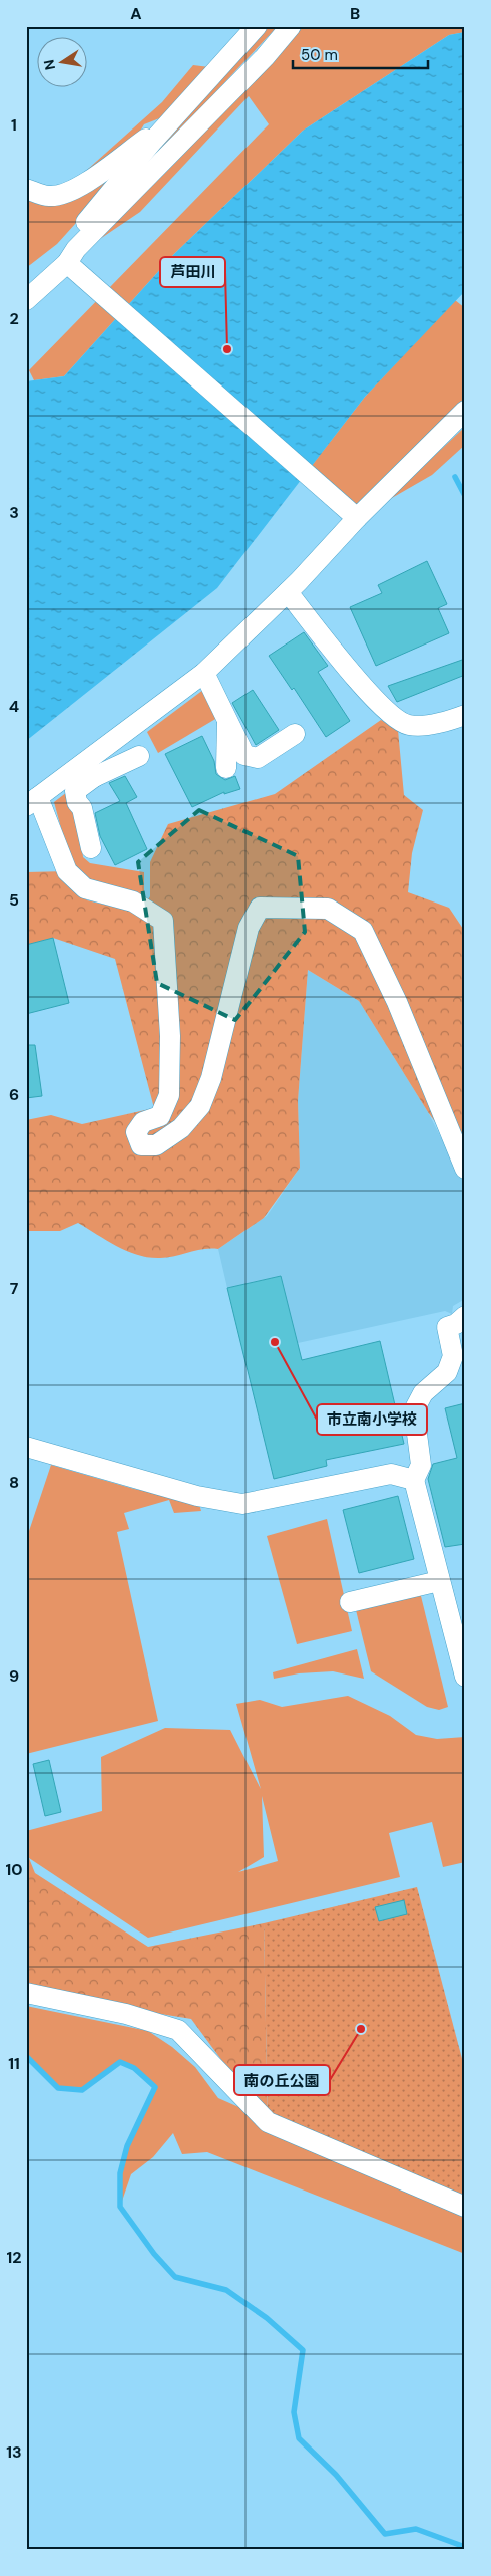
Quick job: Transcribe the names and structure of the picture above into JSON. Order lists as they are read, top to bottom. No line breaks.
{"places":["芦田川","市立南小学校","南の丘公園"],"scale_bar":"50 m","north":"left","grid":{"columns":["A","B"],"rows":["1","2","3","4","5","6","7","8","9","10","11","12","13"]}}
